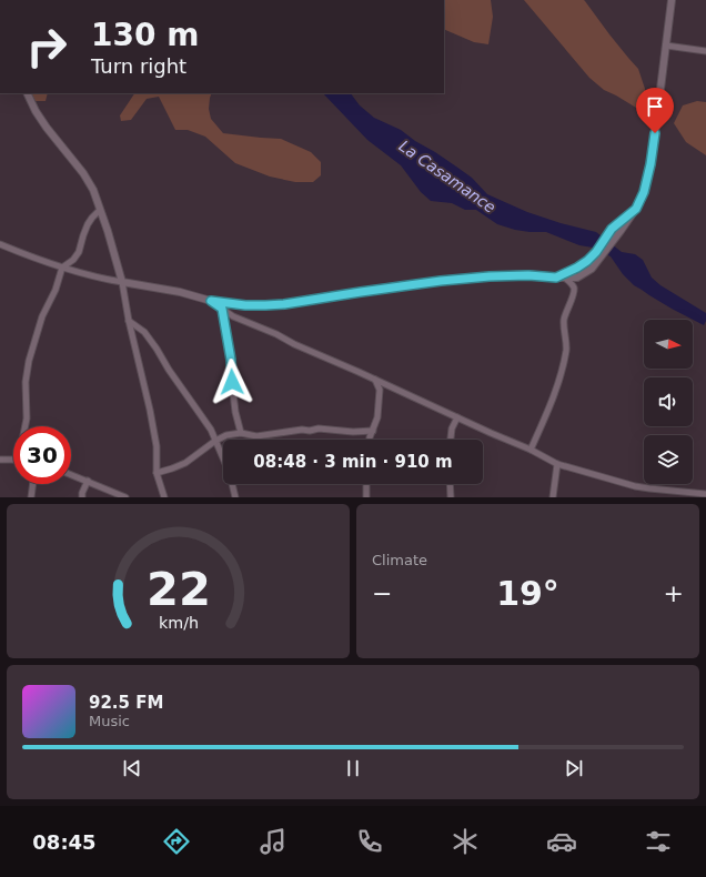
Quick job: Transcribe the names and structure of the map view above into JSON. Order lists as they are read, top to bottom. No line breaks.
{"water":["La Casamance"],"north":"right","page":{"turn":["130 m","Turn right"],"limit":"30","trip":"08:48 · 3 min · 910 m","tile":"Climate","heat":["−","19°","+"],"song":["92.5 FM","Music"],"tabs":"08:45","gauge":["22","km/h"]}}
